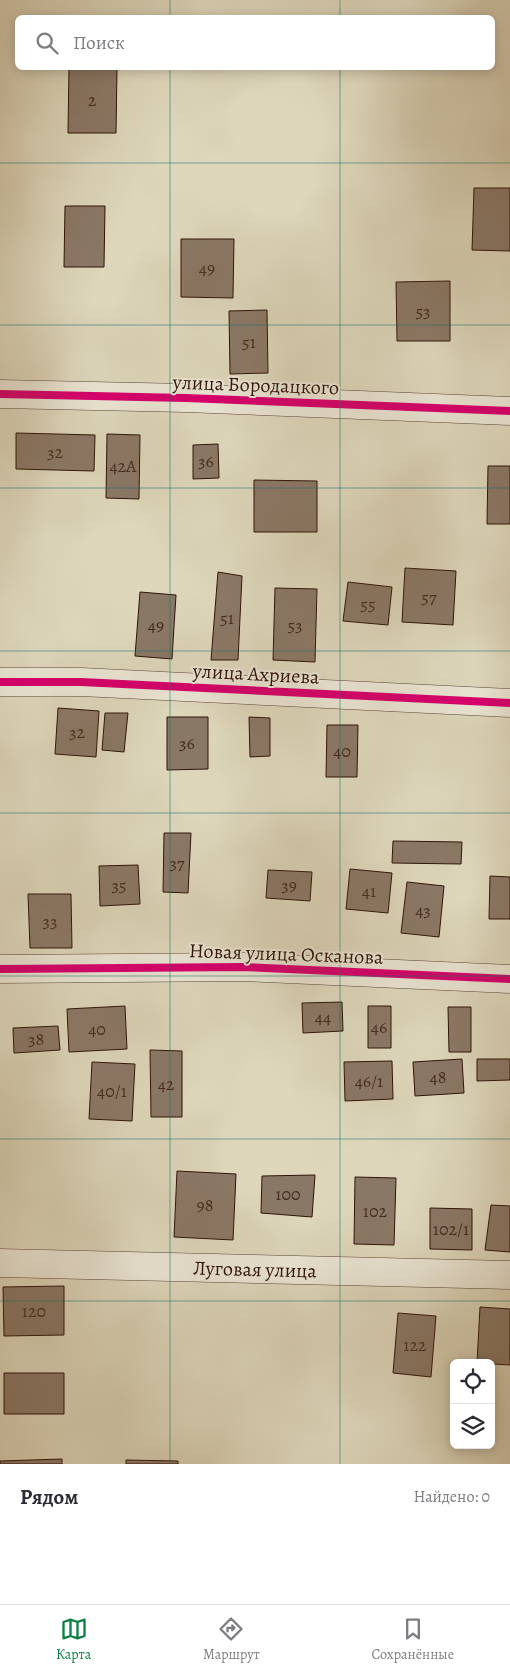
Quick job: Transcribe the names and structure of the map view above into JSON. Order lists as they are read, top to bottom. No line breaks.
{"streets":{"street":["улица Бородацкого","улица Ахриева","Новая улица Осканова","Луговая улица"]},"house_numbers":["2","49","53","51","32","36","42А","57","55","51","49","53","32","36","40","37","35","39","41","43","33","44","46","40","38","48","46/1","42","40/1","100","98","102","102/1","120","122"],"page":{"search":"Поиск","heading":["Рядом","Найдено: 0"],"nav":["Карта","Маршрут","Сохранённые"]}}
